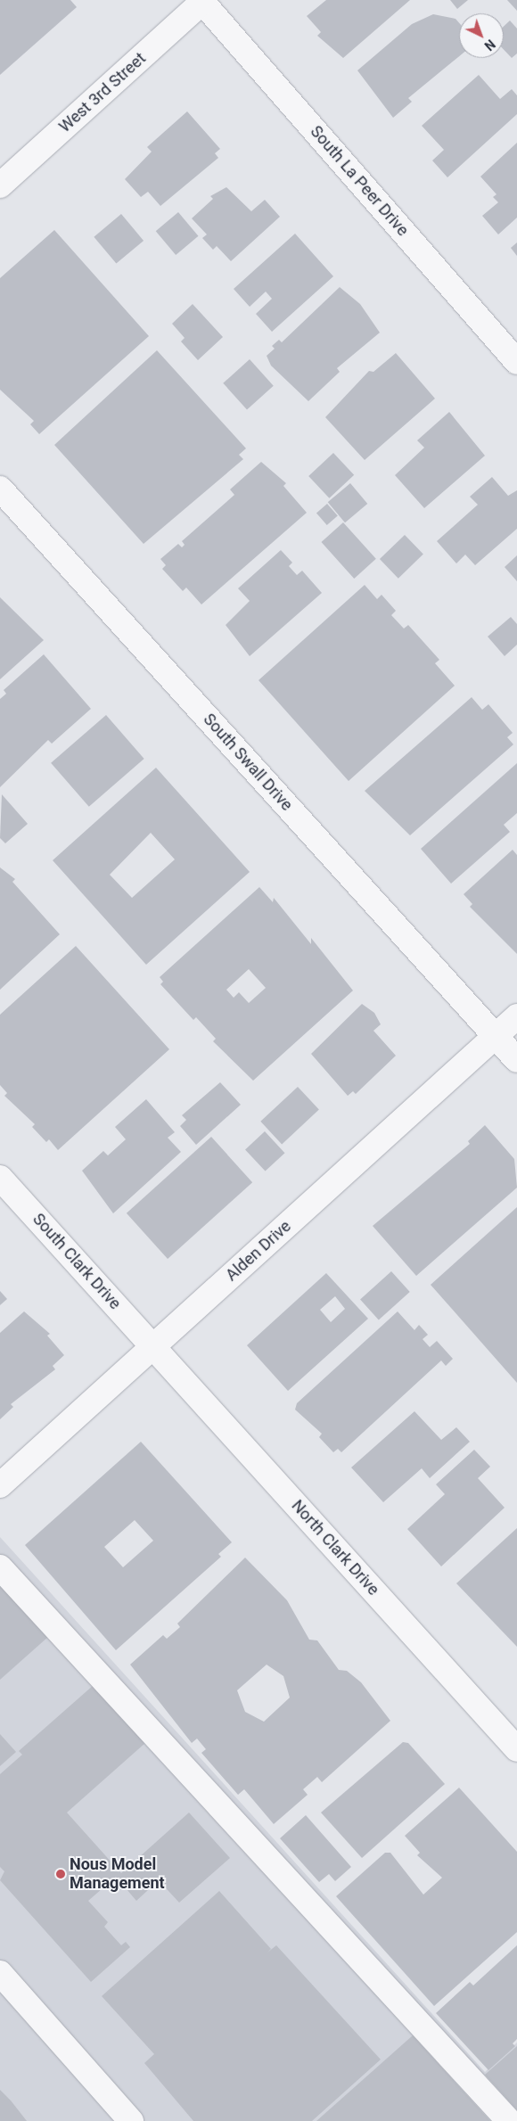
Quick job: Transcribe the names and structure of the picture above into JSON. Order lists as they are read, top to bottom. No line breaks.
{"streets":{"street":["West 3rd Street","South La Peer Drive","South Swall Drive","Alden Drive","South Clark Drive","North Clark Drive"]},"crossings":[["West 3rd Street","South La Peer Drive"],["South Swall Drive","Alden Drive"],["Alden Drive","South Clark Drive"],["Alden Drive","North Clark Drive"],["South Clark Drive","North Clark Drive"]],"places":["Nous Model Management"],"north":"bottom right"}
